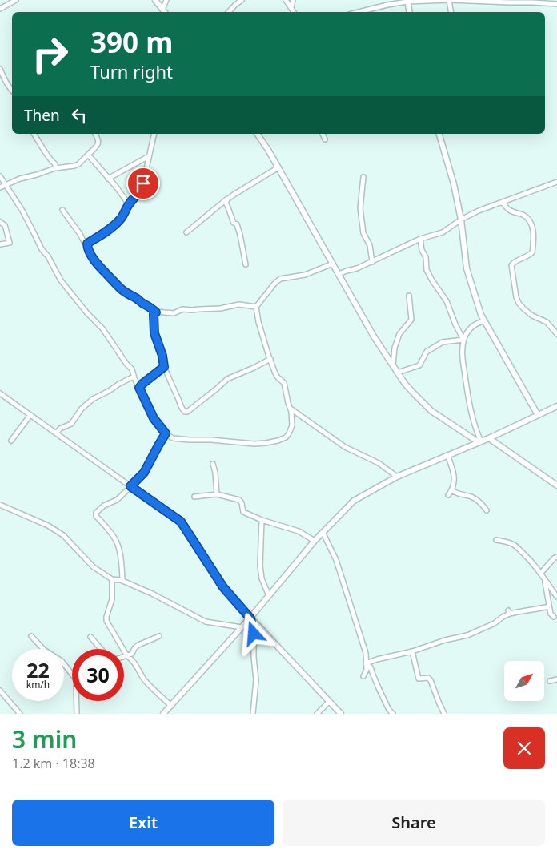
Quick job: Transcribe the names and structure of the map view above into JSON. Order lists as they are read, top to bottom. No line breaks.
{"north":"top right","page":{"turn":["390 m","Turn right"],"then":"Then","speed":"22 km/h","limit":"30","heading":["3 min","1.2 km · 18:38"],"buttons":["Exit","Share"]}}
